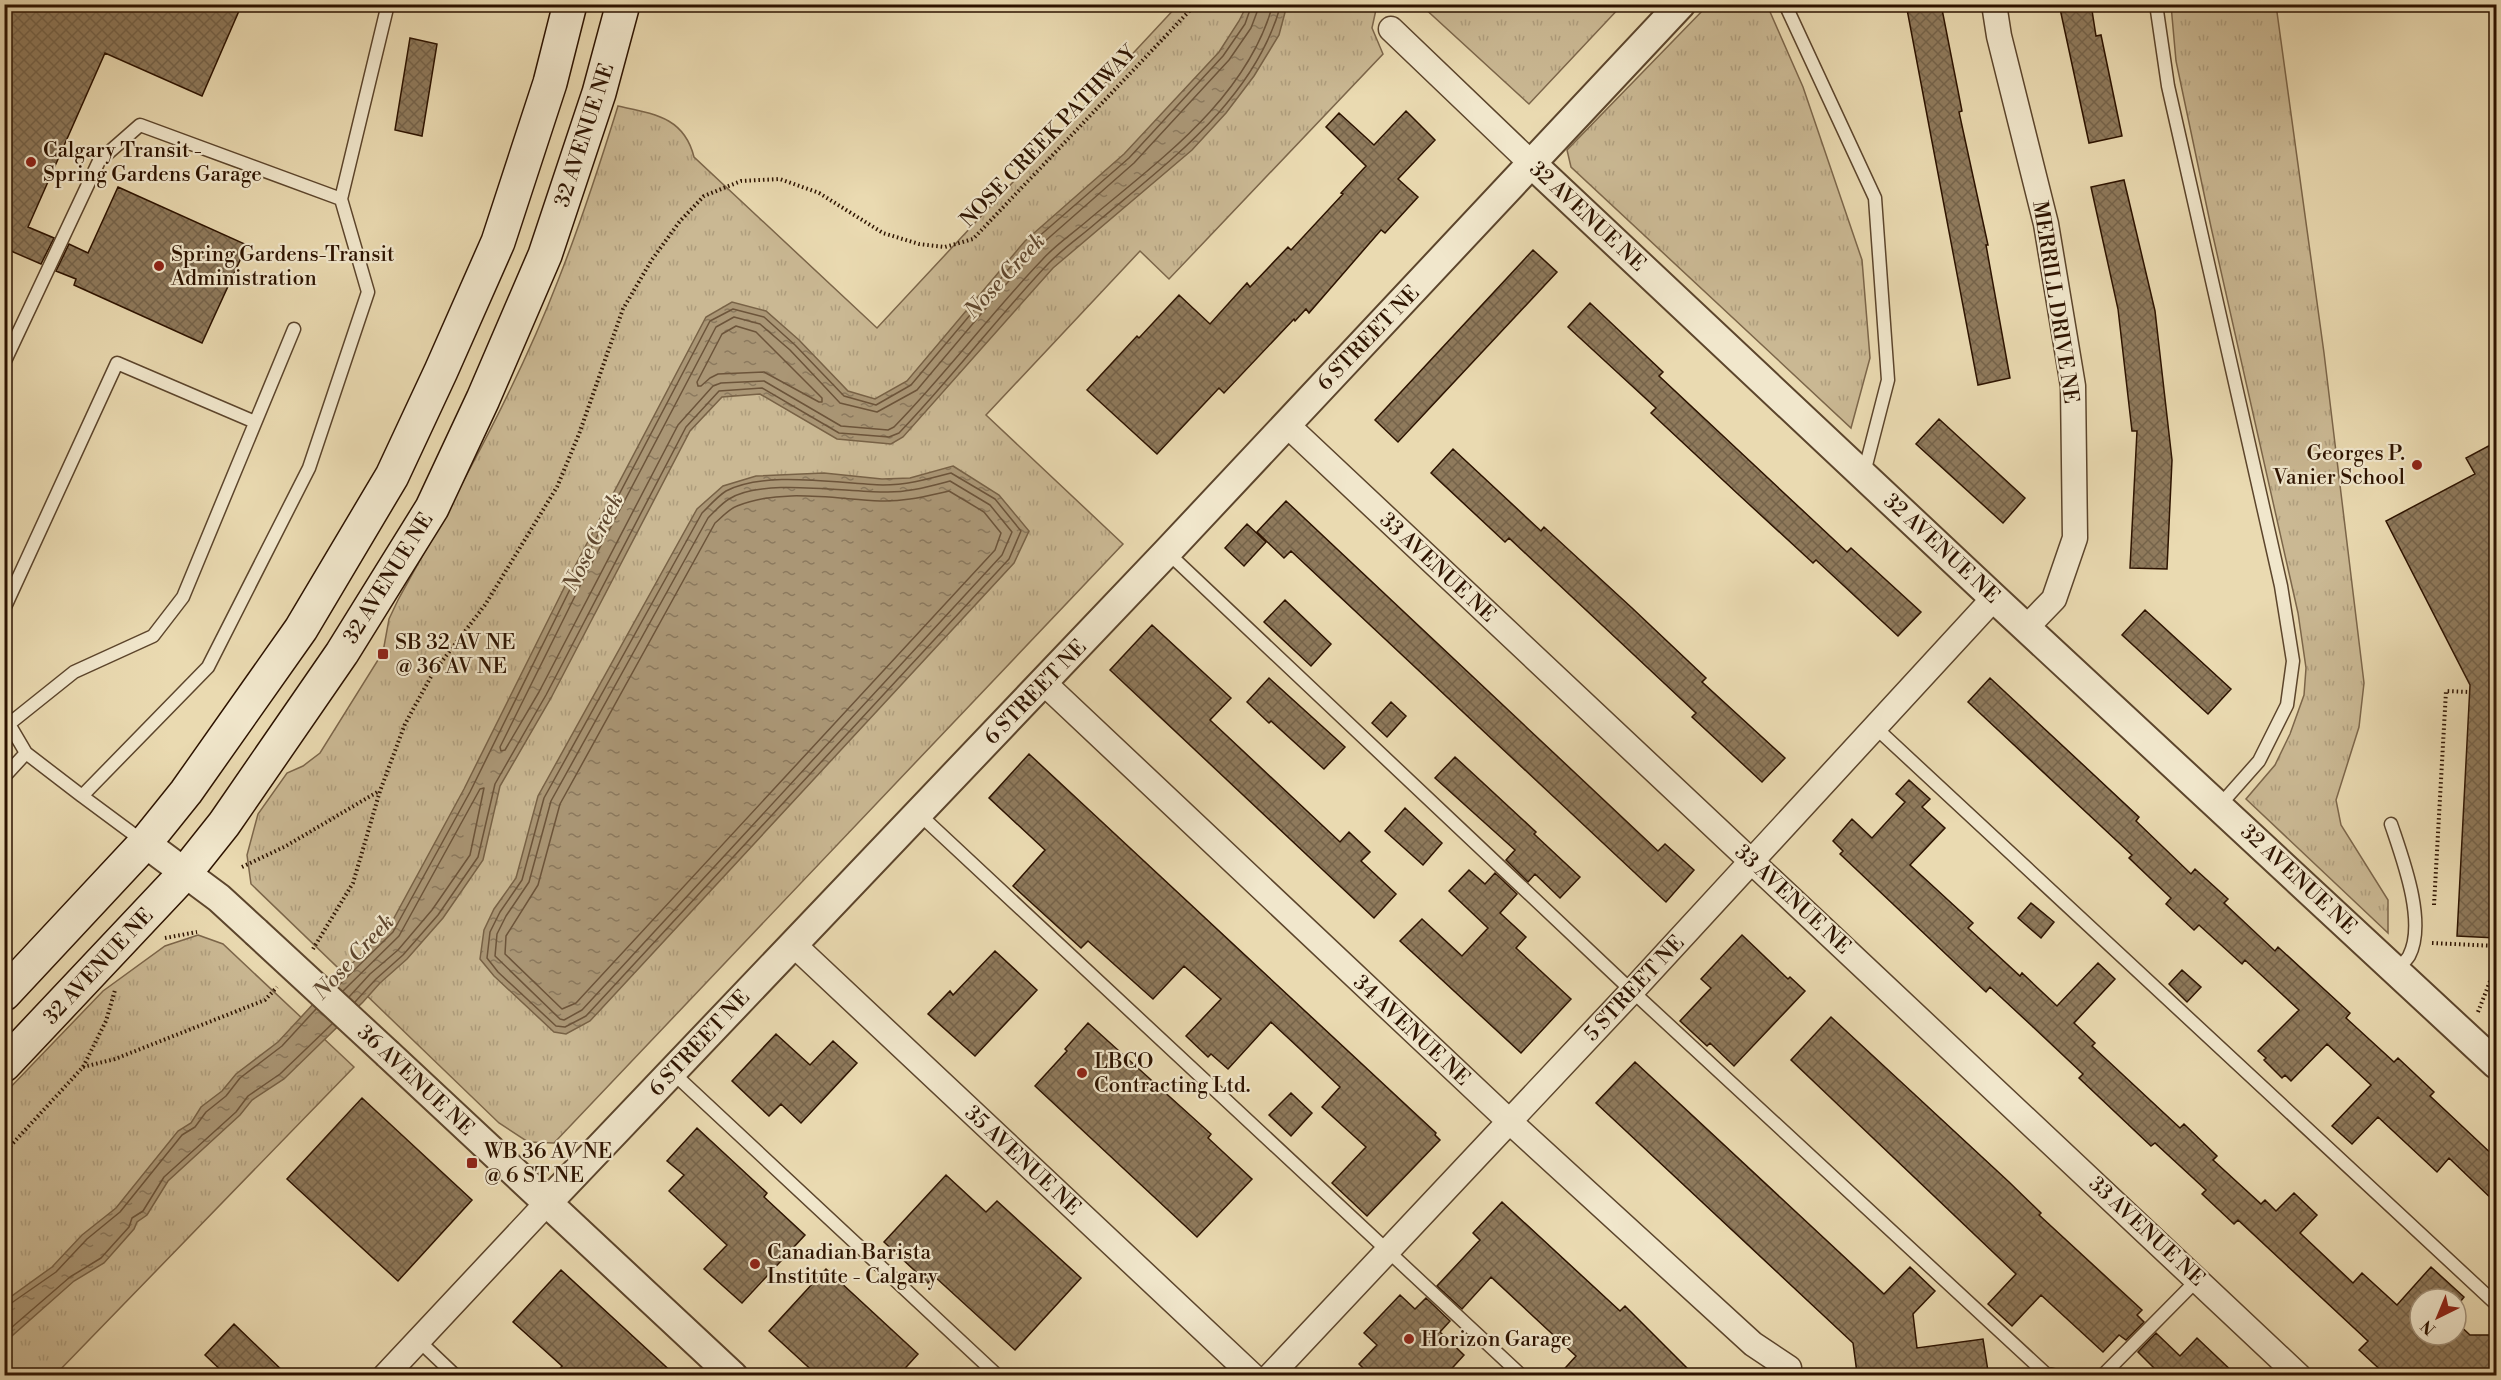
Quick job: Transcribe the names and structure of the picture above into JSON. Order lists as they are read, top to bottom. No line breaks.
{"streets":{"main road":["32 AVENUE NE"],"street":["MERRILL DRIVE NE","6 STREET NE","33 AVENUE NE","5 STREET NE","34 AVENUE NE","36 AVENUE NE","35 AVENUE NE"],"path":["NOSE CREEK PATHWAY"]},"crossings":[["32 AVENUE NE","MERRILL DRIVE NE"],["32 AVENUE NE","6 STREET NE"],["32 AVENUE NE","5 STREET NE"],["32 AVENUE NE","36 AVENUE NE"],["6 STREET NE","33 AVENUE NE"],["6 STREET NE","34 AVENUE NE"],["6 STREET NE","36 AVENUE NE"],["6 STREET NE","35 AVENUE NE"],["33 AVENUE NE","5 STREET NE"],["5 STREET NE","34 AVENUE NE"]],"water":["Nose Creek"],"places":{"other":["Calgary Transit - Spring Gardens Garage","Spring Gardens-Transit Administration","Georges P. Vanier School","LBCO Contracting Ltd.","Canadian Barista Institute - Calgary","Horizon Garage"],"transit":["SB 32 AV NE @ 36 AV NE","WB 36 AV NE @ 6 ST NE"]},"north":"bottom left"}
